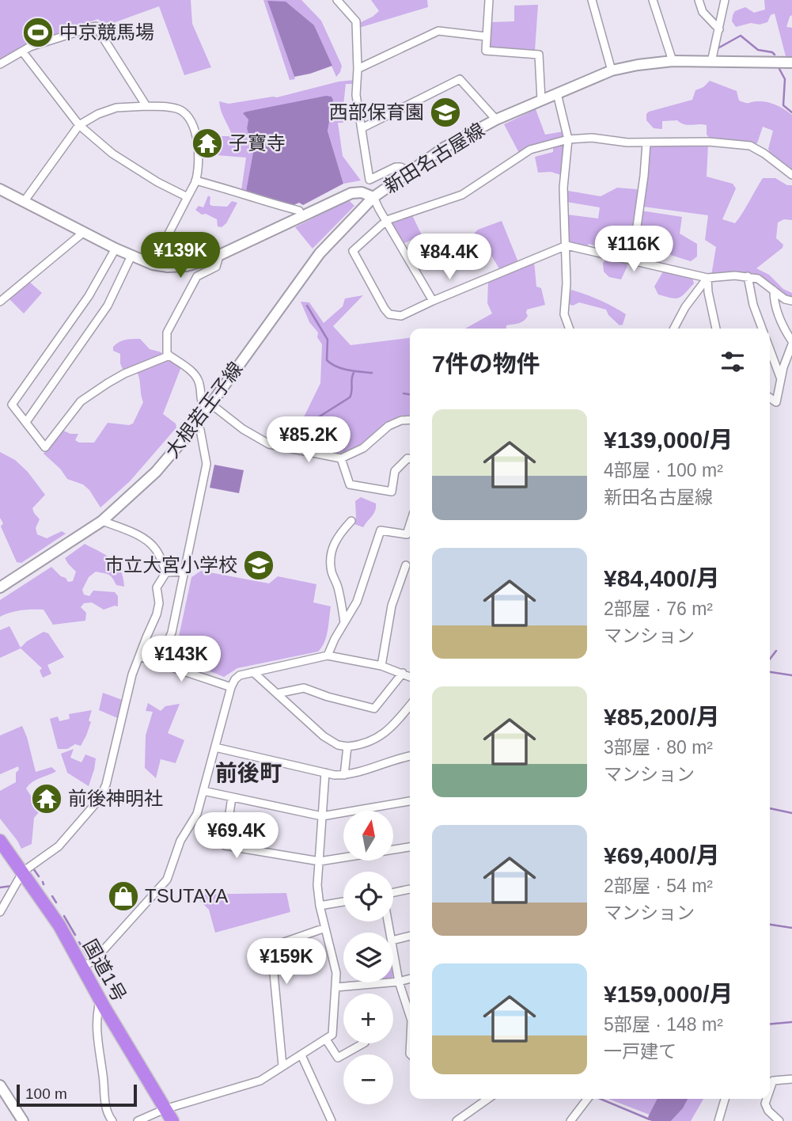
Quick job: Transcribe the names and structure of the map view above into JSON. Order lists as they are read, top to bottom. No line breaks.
{"streets":{"highway":["国道1号"],"main road":["新田名古屋線","大根若王子線"]},"crossings":[["新田名古屋線","大根若王子線"]],"districts":["前後町"],"places":{"sports":["中京競馬場"],"school or university":["西部保育園","市立大宮小学校"],"temple":["子寶寺","前後神明社"],"shop":["TSUTAYA"]},"scale_bar":"100 m","north":"top","page":{"price":["¥116K","¥139K","¥84.4K","¥85.2K","¥143K","¥69.4K","¥159K"],"heading":"7件の物件","list":[{"name":"¥139,000/月","note":"4部屋 · 100 m² · 新田名古屋線"},{"name":"¥84,400/月","note":"2部屋 · 76 m² · マンション"},{"name":"¥85,200/月","note":"3部屋 · 80 m² · マンション"},{"name":"¥69,400/月","note":"2部屋 · 54 m² · マンション"},{"name":"¥159,000/月","note":"5部屋 · 148 m² · 一戸建て"}],"map_buttons":["+","−"],"scale":"100 m"}}
